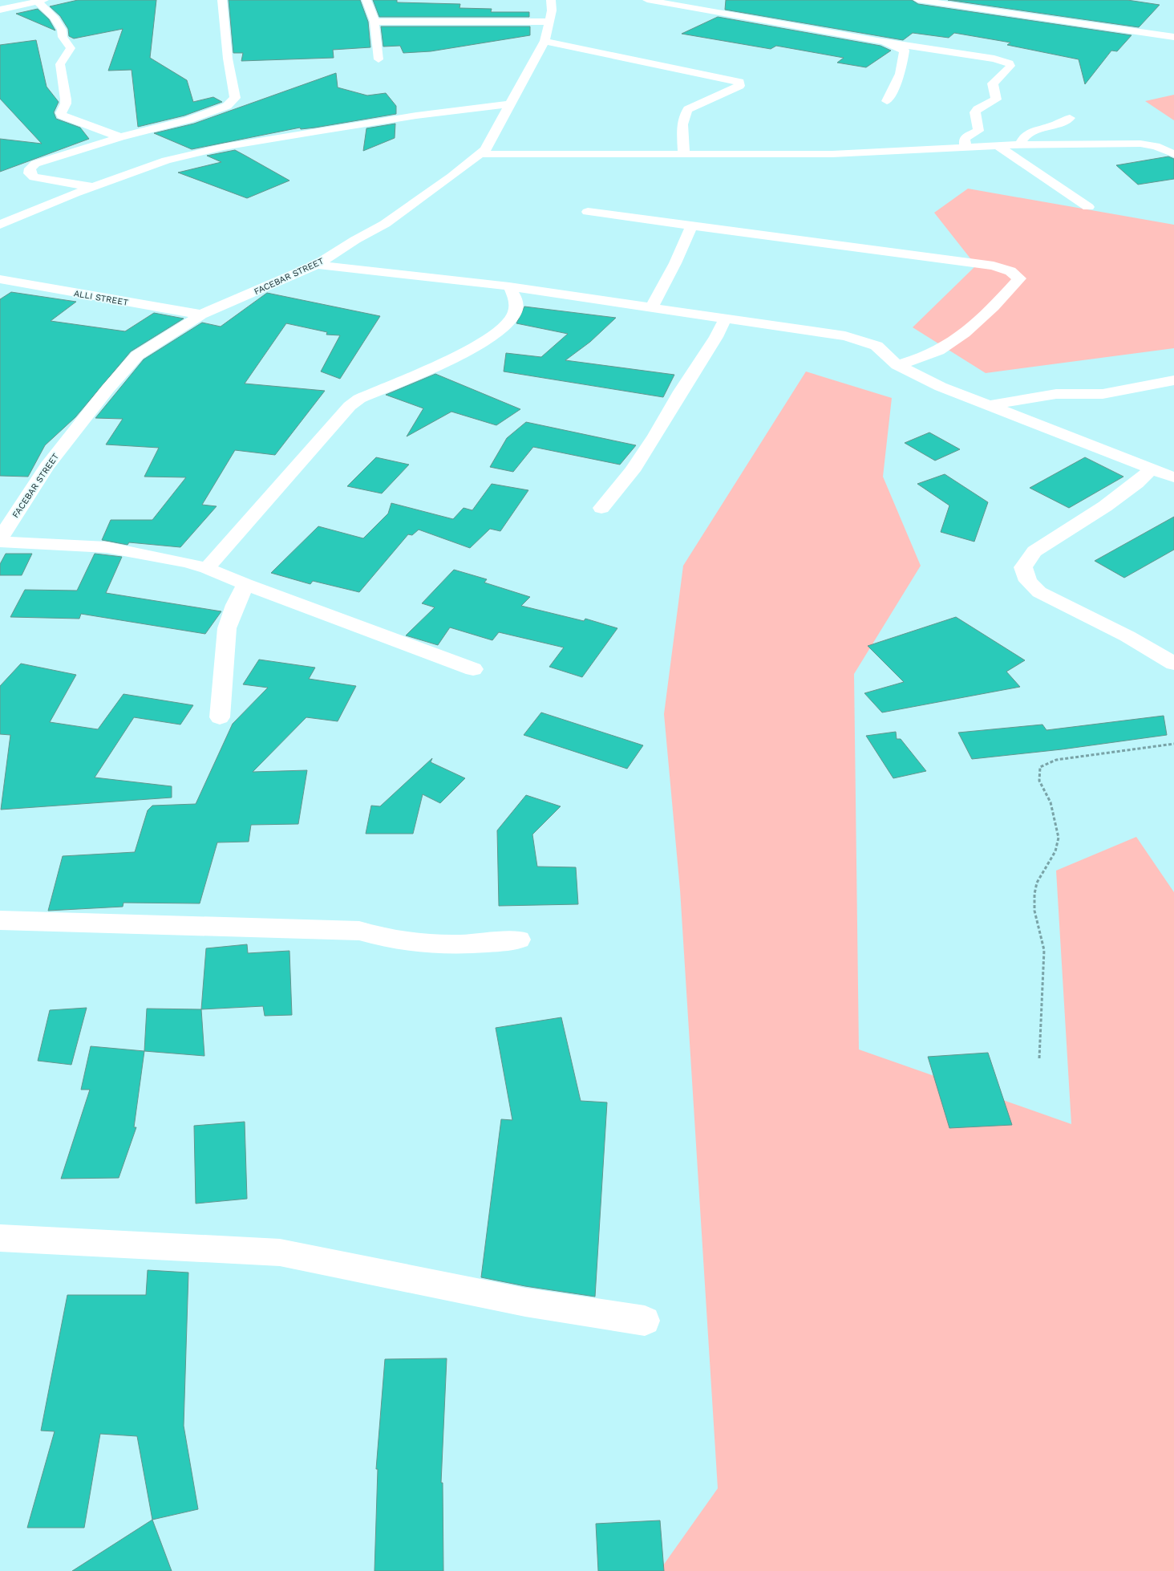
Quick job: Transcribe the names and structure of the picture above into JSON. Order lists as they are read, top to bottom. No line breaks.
{"streets":{"street":["FACEBAR STREET","ALLI STREET"]},"crossings":[["FACEBAR STREET","ALLI STREET"]]}
